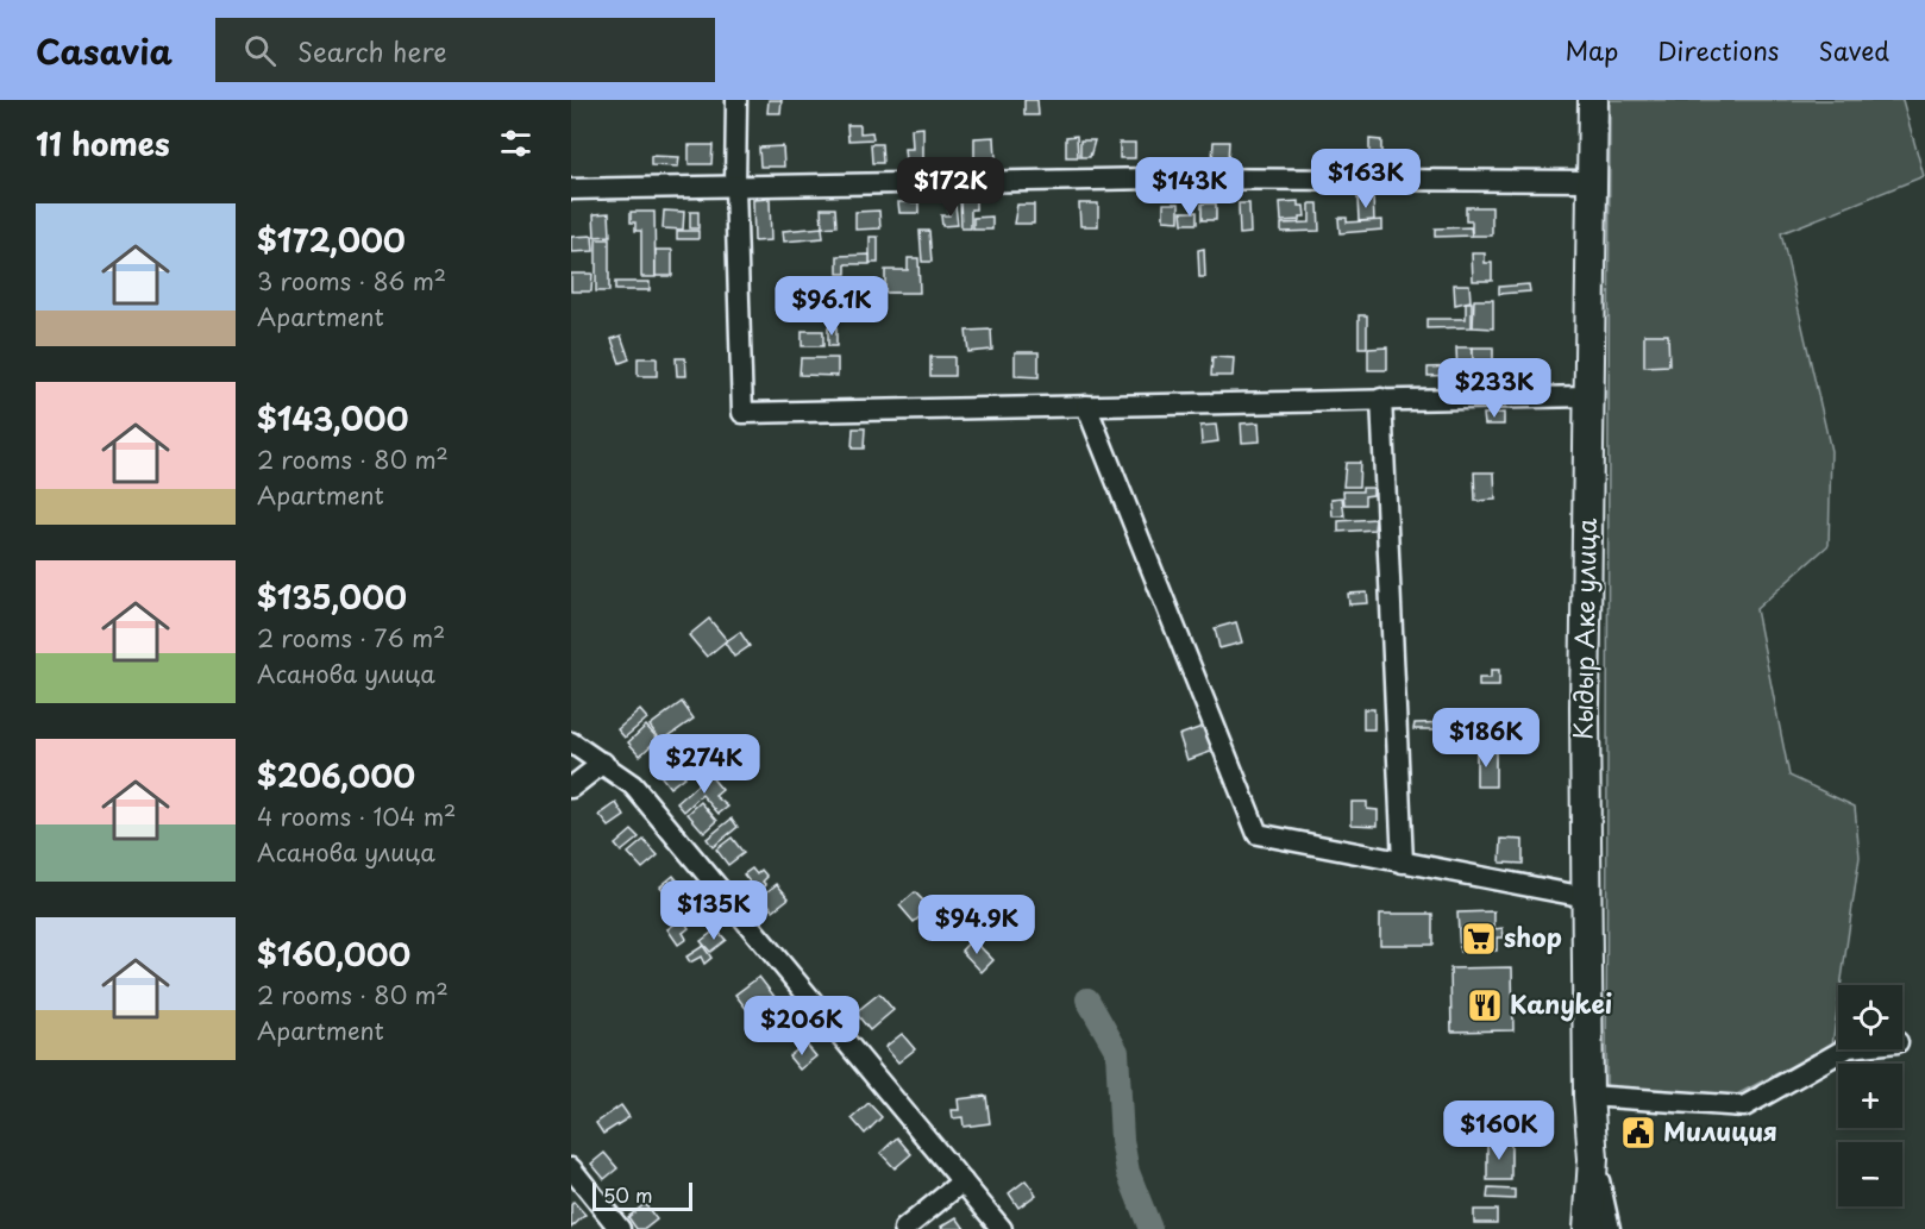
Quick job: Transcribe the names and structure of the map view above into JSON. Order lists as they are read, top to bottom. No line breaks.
{"streets":{"highway":["Кыдыр Аке улица"]},"places":{"supermarket":["shop"],"restaurant":["Kanykei"],"public building":["Милиция"]},"scale_bar":"50 m","page":{"header":"Casavia","search":"Search here","nav":["Map","Directions","Saved"],"heading":"11 homes","price":["$163K","$172K","$143K","$96.1K","$233K","$186K","$274K","$135K","$94.9K","$206K","$160K"],"list":[{"name":"$172,000","note":"3 rooms · 86 m² · Apartment"},{"name":"$143,000","note":"2 rooms · 80 m² · Apartment"},{"name":"$135,000","note":"2 rooms · 76 m² · Асанова улица"},{"name":"$206,000","note":"4 rooms · 104 m² · Асанова улица"},{"name":"$160,000","note":"2 rooms · 80 m² · Apartment"}],"map_buttons":["+","−"],"scale":"50 m"}}
